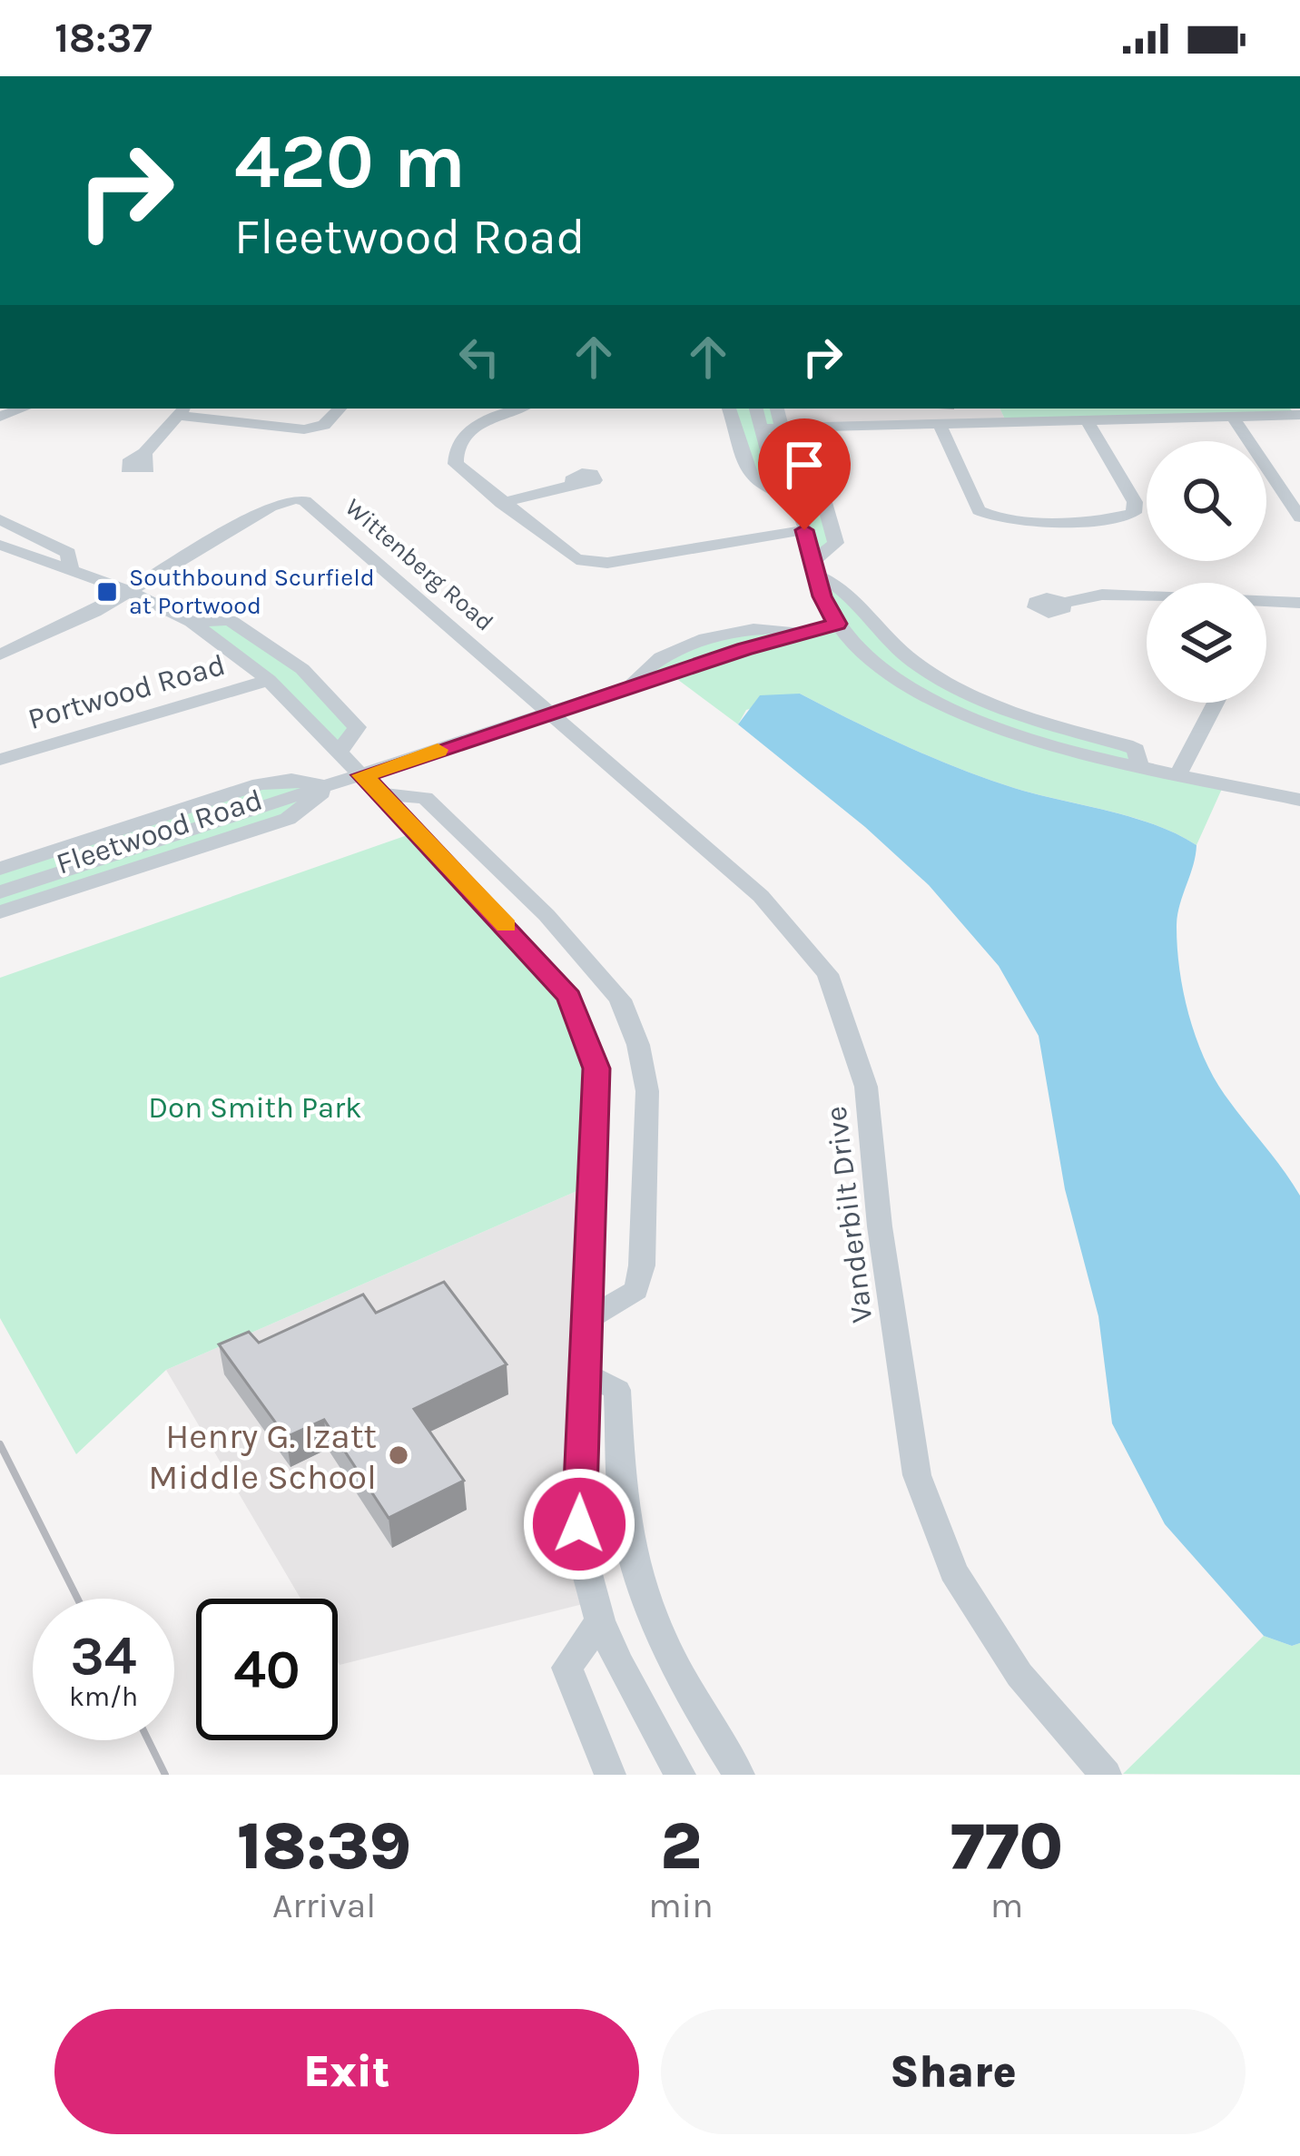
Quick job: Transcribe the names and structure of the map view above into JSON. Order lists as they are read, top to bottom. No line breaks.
{"streets":{"street":["Wittenberg Road","Portwood Road","Fleetwood Road","Vanderbilt Drive"]},"crossings":[["Wittenberg Road","Fleetwood Road"],["Wittenberg Road","Vanderbilt Drive"],["Fleetwood Road","Vanderbilt Drive"]],"parks":["Don Smith Park"],"places":{"transit":["Southbound Scurfield at Portwood"],"other":["Henry G. Izatt Middle School"]},"page":{"status":"18:37","turn":["420 m","Fleetwood Road"],"speed":"34 km/h","limit":"40","eta":["18:39","Arrival","2","min","770","m"],"buttons":["Exit","Share"]}}
